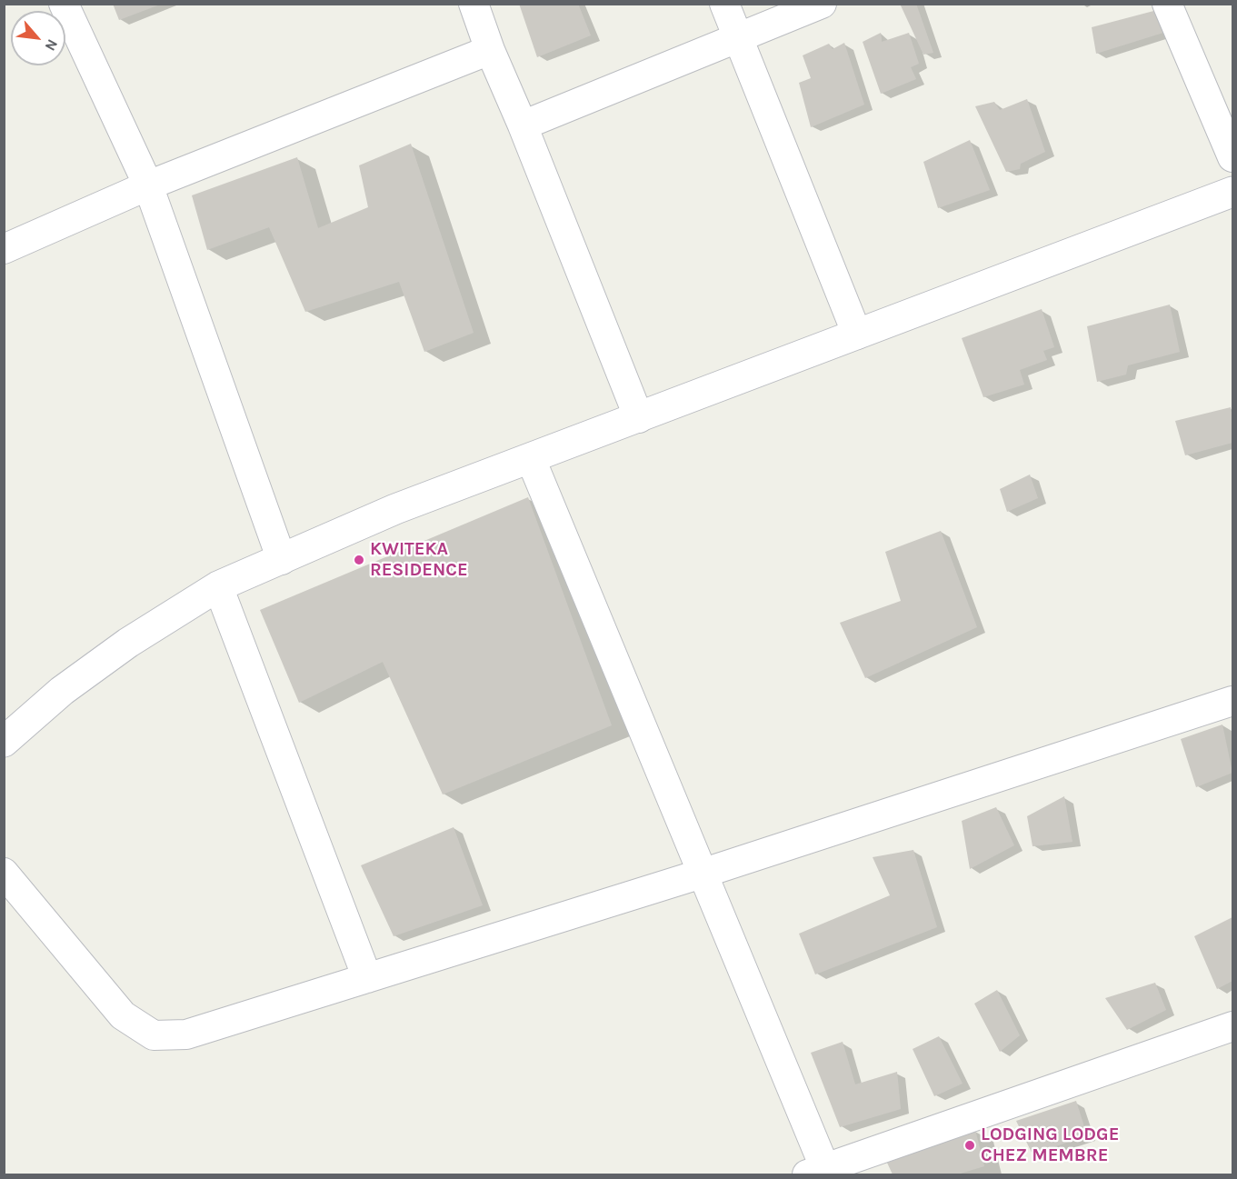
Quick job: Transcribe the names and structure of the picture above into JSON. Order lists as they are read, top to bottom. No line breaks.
{"places":["KWITEKA RESIDENCE","LODGING LODGE CHEZ MEMBRE"],"north":"bottom right"}
